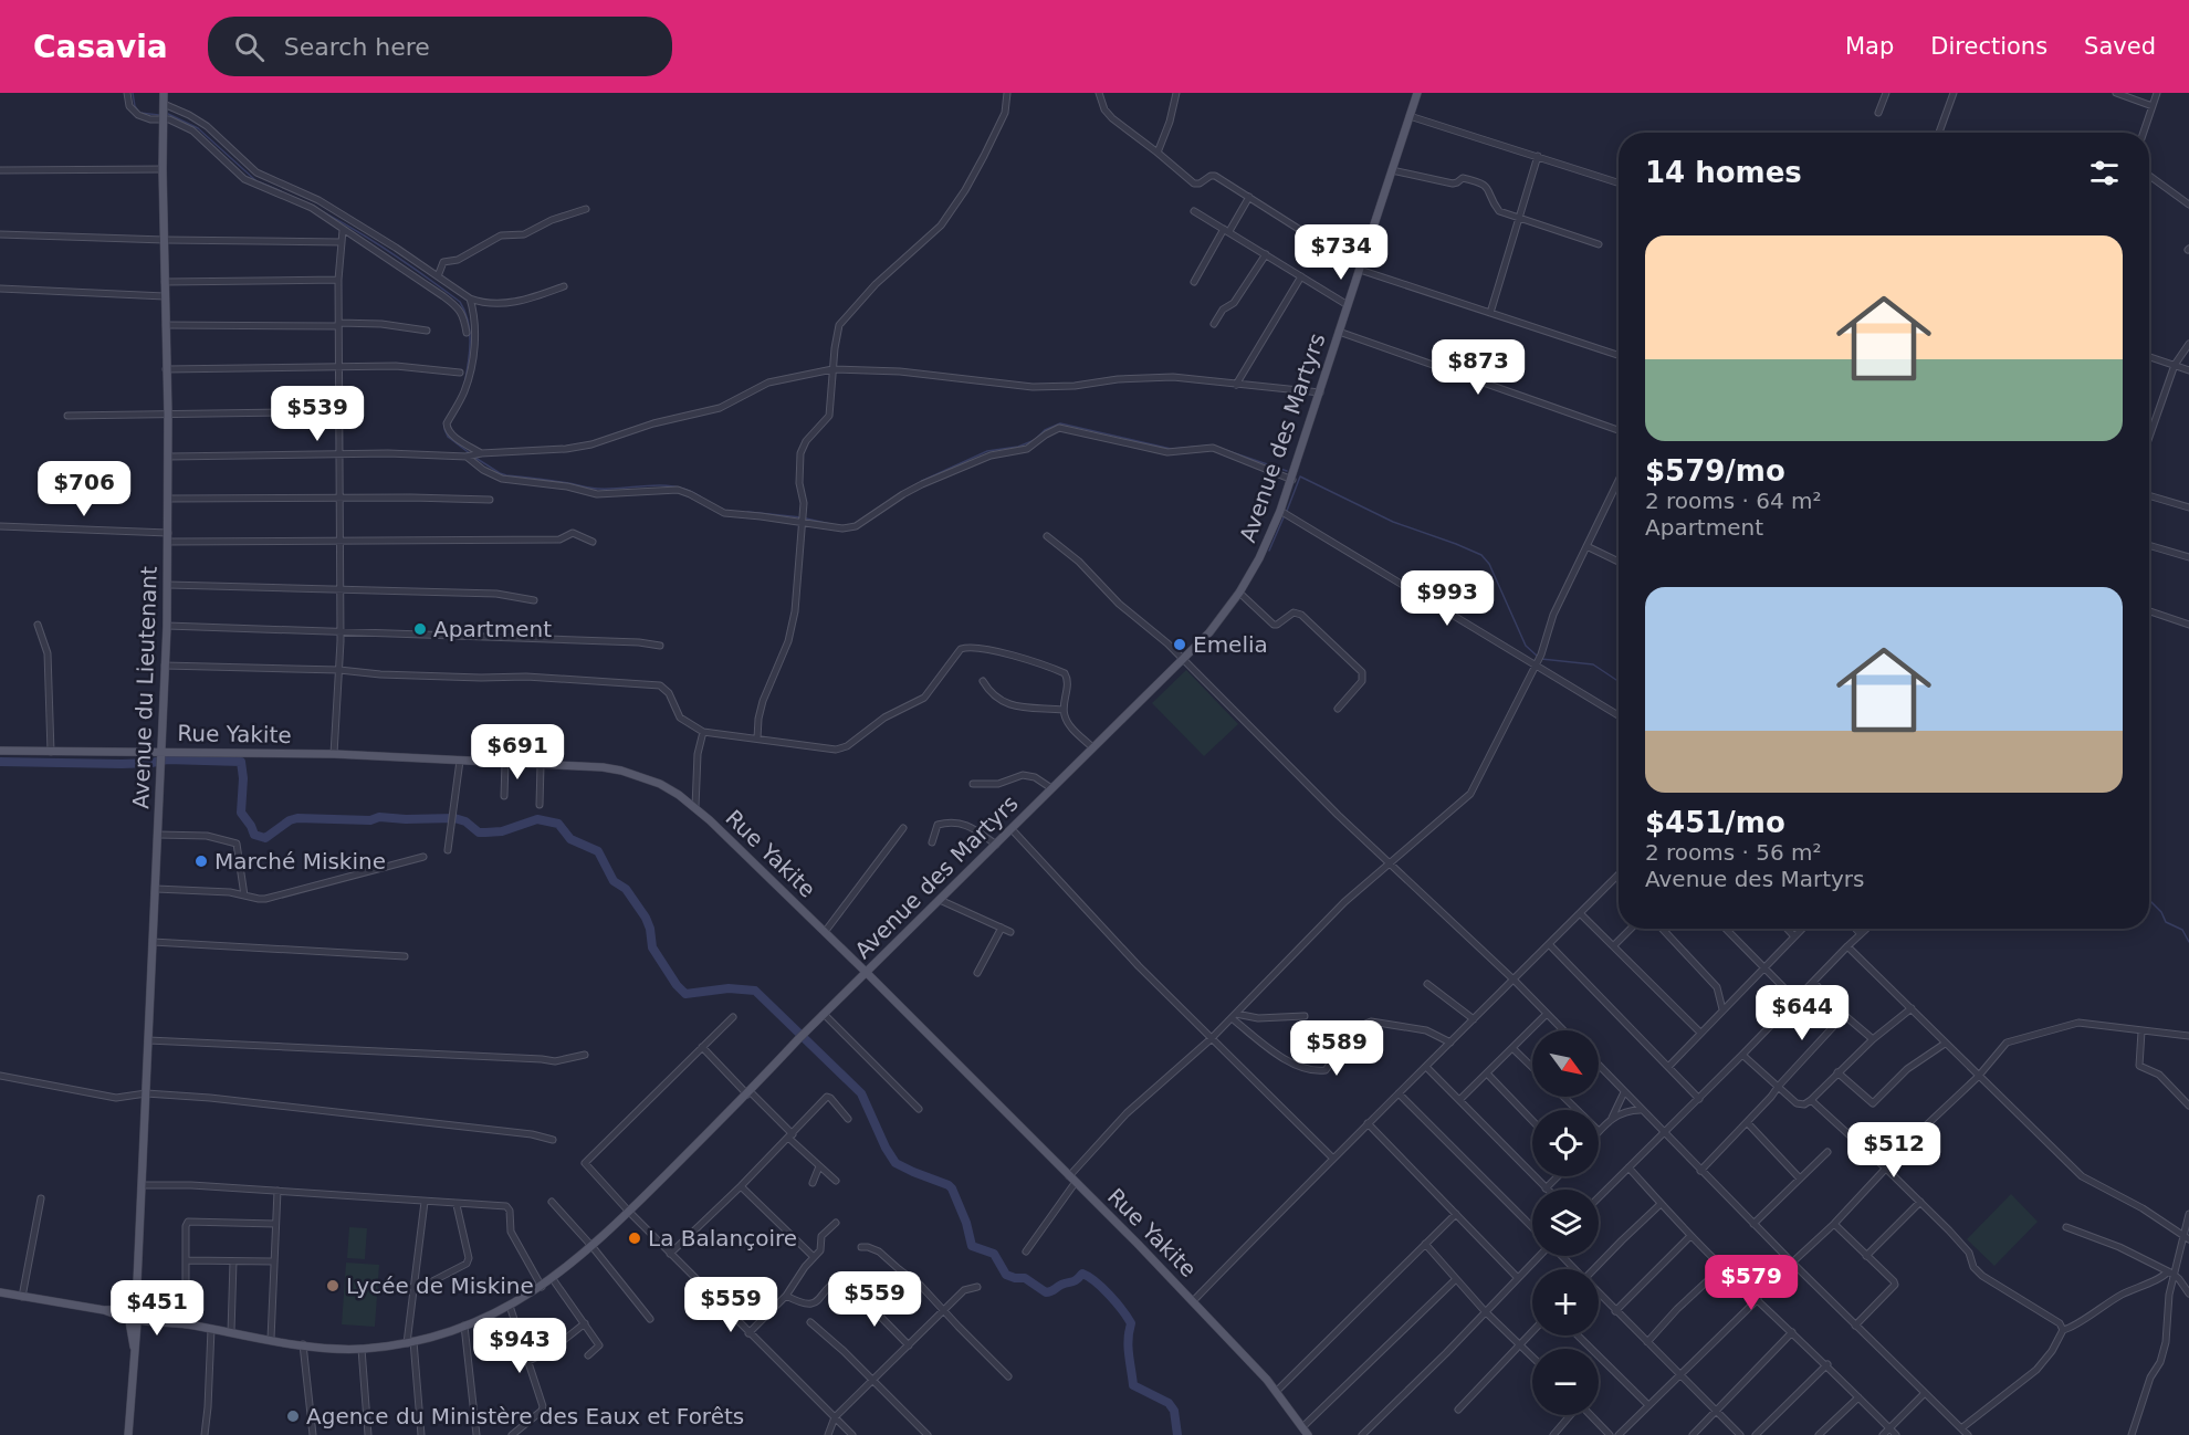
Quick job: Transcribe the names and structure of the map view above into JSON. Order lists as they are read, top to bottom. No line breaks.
{"streets":{"main road":["Avenue des Martyrs","Avenue du Lieutenant","Rue Yakite"]},"crossings":[["Avenue des Martyrs","Avenue du Lieutenant"],["Avenue des Martyrs","Rue Yakite"],["Avenue du Lieutenant","Rue Yakite"]],"places":["Apartment","Emelia","Marché Miskine","La Balançoire","Lycée de Miskine","Agence du Ministère des Eaux et Forêts"],"north":"bottom right","page":{"header":"Casavia","search":"Search here","nav":["Map","Directions","Saved"],"heading":"14 homes","list":[{"name":"$579/mo","note":"2 rooms · 64 m² · Apartment"},{"name":"$451/mo","note":"2 rooms · 56 m² · Avenue des Martyrs"}],"price":["$734","$873","$539","$706","$993","$691","$644","$589","$512","$579","$559","$559","$451","$943"],"map_buttons":["+","−"]}}
